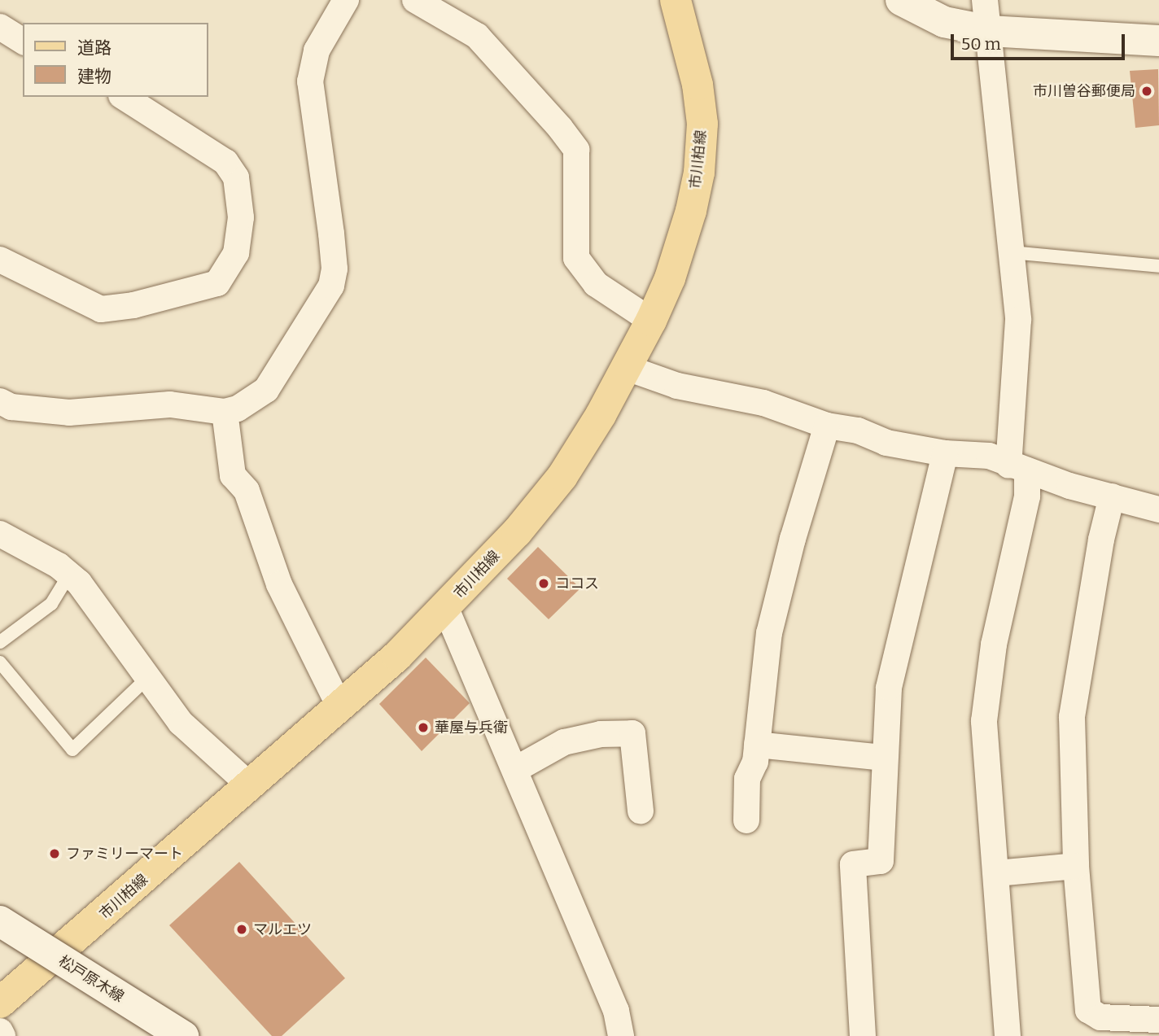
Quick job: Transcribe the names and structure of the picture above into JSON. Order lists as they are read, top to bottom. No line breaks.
{"streets":{"main road":["市川柏線","松戸原木線"]},"places":["市川曽谷郵便局","ココス","華屋与兵衛","ファミリーマート","マルエツ"],"legend":["道路","建物"],"scale_bar":"50 m"}
